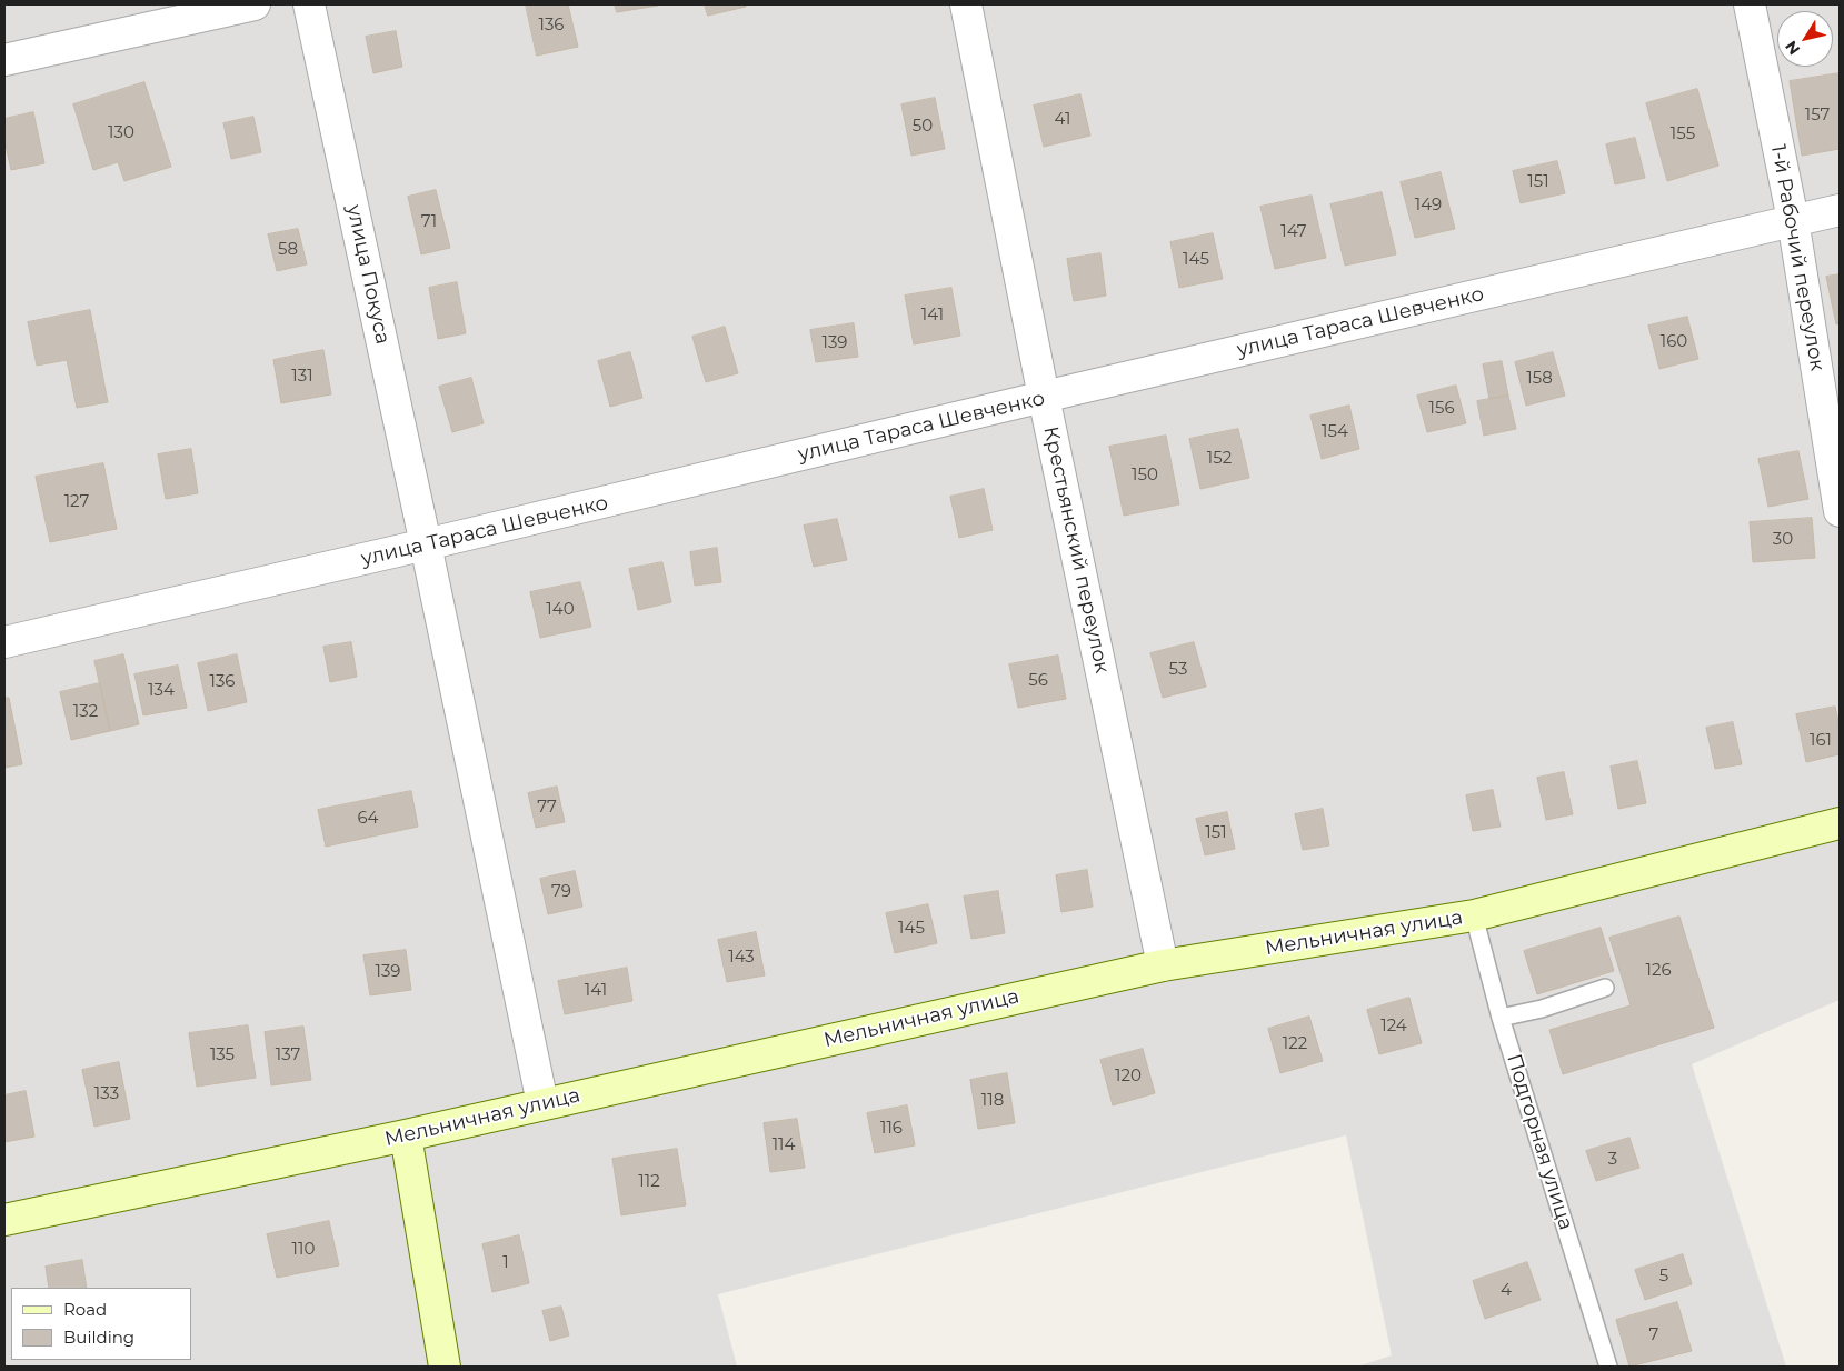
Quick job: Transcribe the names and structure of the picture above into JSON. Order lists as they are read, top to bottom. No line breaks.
{"streets":{"main road":["Мельничная улица"],"street":["1-й Рабочий переулок","улица Покуса","улица Тараса Шевченко","Крестьянский переулок"],"lane":["Подгорная улица"]},"crossings":[["1-й Рабочий переулок","улица Тараса Шевченко"],["улица Покуса","улица Тараса Шевченко"],["улица Покуса","Мельничная улица"],["улица Тараса Шевченко","Крестьянский переулок"],["Крестьянский переулок","Мельничная улица"],["Мельничная улица","Подгорная улица"]],"house_numbers":["136","157","41","50","130","155","151","149","71","147","58","145","141","160","139","131","158","156","154","152","150","127","30","140","53","56","136","134","132","161","77","64","151","79","145","143","126","139","141","124","122","135","137","120","133","118","116","114","3","112","110","1","5","4","7"],"legend":["Road","Building"],"north":"bottom left"}
